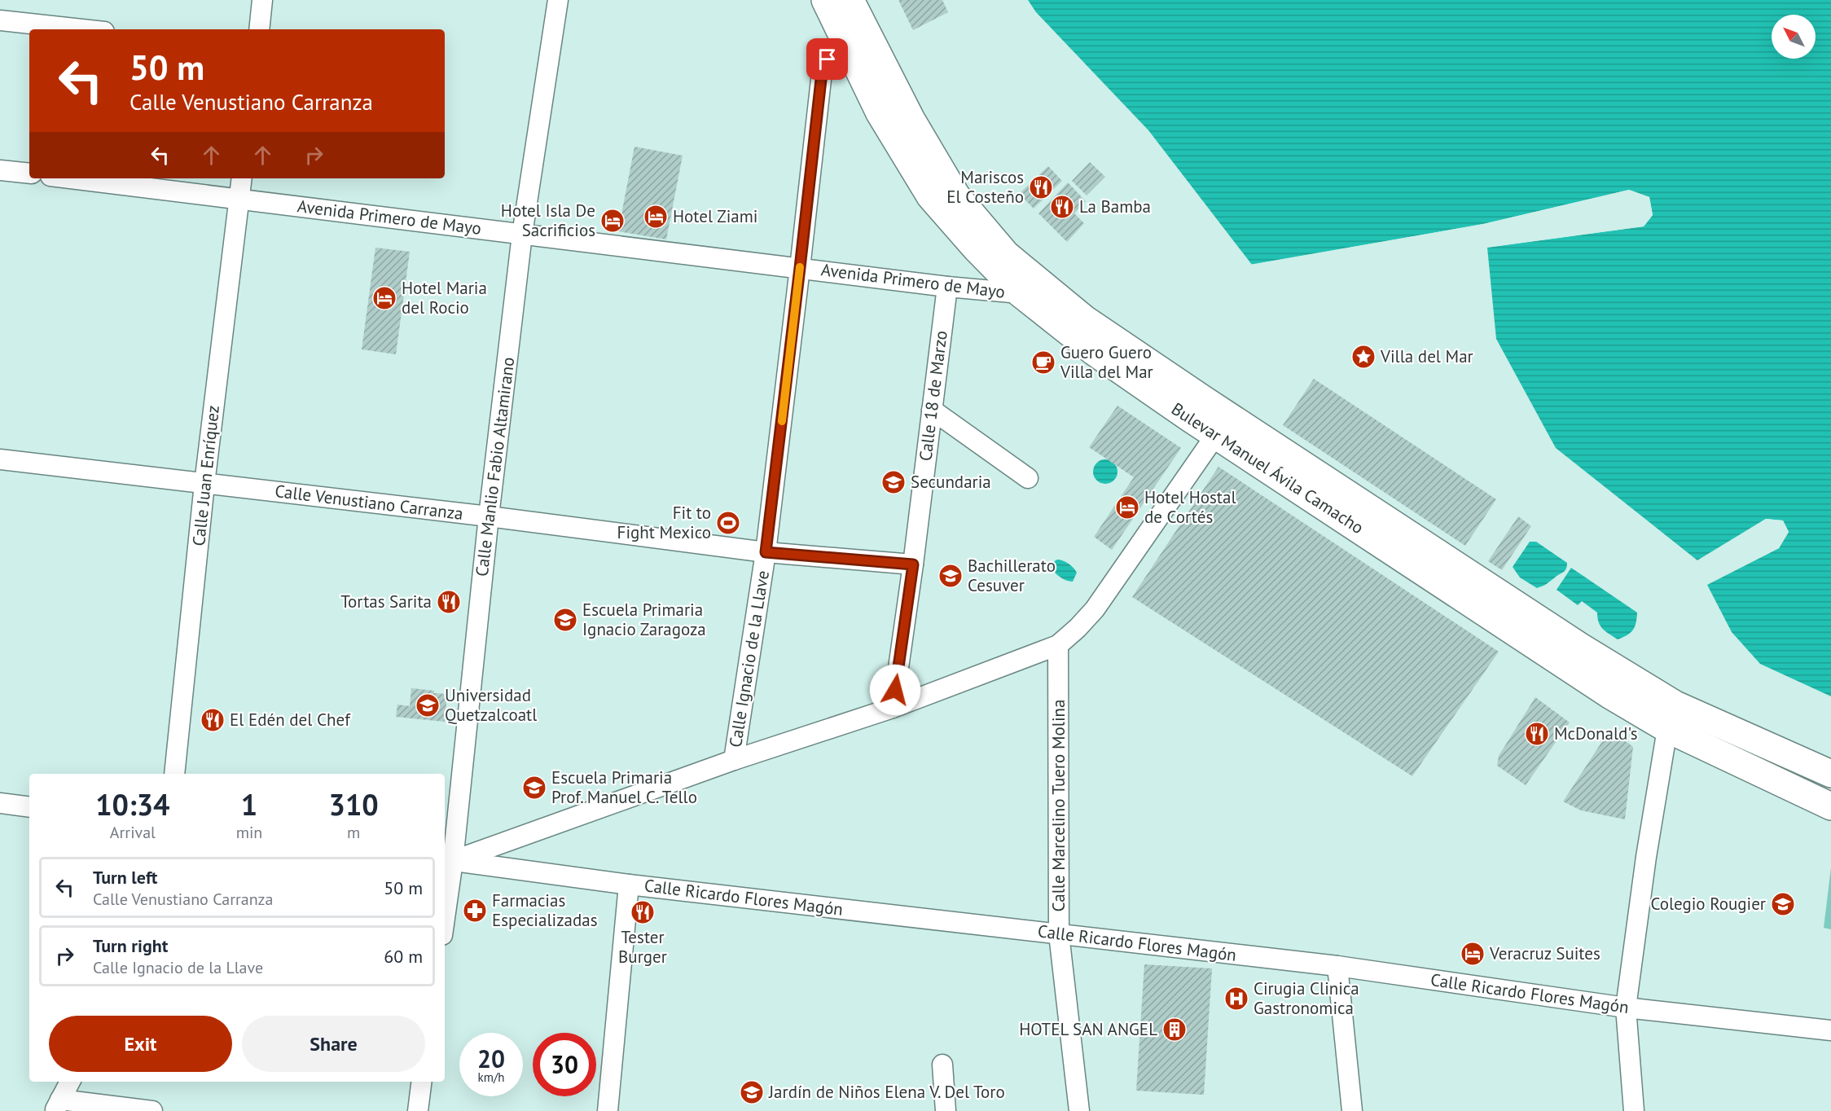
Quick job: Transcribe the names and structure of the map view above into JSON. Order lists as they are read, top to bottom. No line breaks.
{"streets":{"main road":["Bulevar Manuel Ávila Camacho"],"street":["Avenida Primero de Mayo","Calle 18 de Marzo","Calle Manlio Fabio Altamirano","Calle Juan Enríquez","Calle Venustiano Carranza","Calle Ignacio de la Llave","Calle Marcelino Tuero Molina","Calle Ricardo Flores Magón"]},"crossings":[["Avenida Primero de Mayo","Calle 18 de Marzo"],["Avenida Primero de Mayo","Calle Manlio Fabio Altamirano"],["Avenida Primero de Mayo","Bulevar Manuel Ávila Camacho"],["Avenida Primero de Mayo","Calle Juan Enríquez"],["Avenida Primero de Mayo","Calle Ignacio de la Llave"],["Calle 18 de Marzo","Calle Venustiano Carranza"],["Calle Manlio Fabio Altamirano","Calle Venustiano Carranza"],["Calle Manlio Fabio Altamirano","Calle Ricardo Flores Magón"],["Bulevar Manuel Ávila Camacho","Calle Ignacio de la Llave"],["Calle Juan Enríquez","Calle Venustiano Carranza"],["Calle Venustiano Carranza","Calle Ignacio de la Llave"],["Calle Marcelino Tuero Molina","Calle Ricardo Flores Magón"]],"places":{"restaurant":["Mariscos El Costeño","La Bamba","Tortas Sarita","El Edén del Chef","McDonald's","Tester Burger"],"hotel":["Hotel Ziami","Hotel Isla De Sacrificios","Hotel Maria del Rocio","Hotel Hostal de Cortés","Veracruz Suites"],"place":["Villa del Mar"],"cafe":["Guero Guero Villa del Mar"],"school or university":["Secundaria","Bachillerato Cesuver","Escuela Primaria Ignacio Zaragoza","Universidad Quetzalcoatl","Escuela Primaria Prof. Manuel C. Tello","Colegio Rougier","Jardín de Niños Elena V. Del Toro"],"sports":["Fit to Fight Mexico"],"pharmacy":["Farmacias Especializadas"],"hospital":["Cirugia Clinica Gastronomica"],"building":["HOTEL SAN ANGEL"]},"north":"top left","page":{"turn":["50 m","Calle Venustiano Carranza"],"eta":["10:34","Arrival","1","min","310","m"],"list":[{"name":"Turn left","note":"Calle Venustiano Carranza","value":"50 m"},{"name":"Turn right","note":"Calle Ignacio de la Llave","value":"60 m"}],"buttons":["Exit","Share"],"speed":"20 km/h","limit":"30"}}
